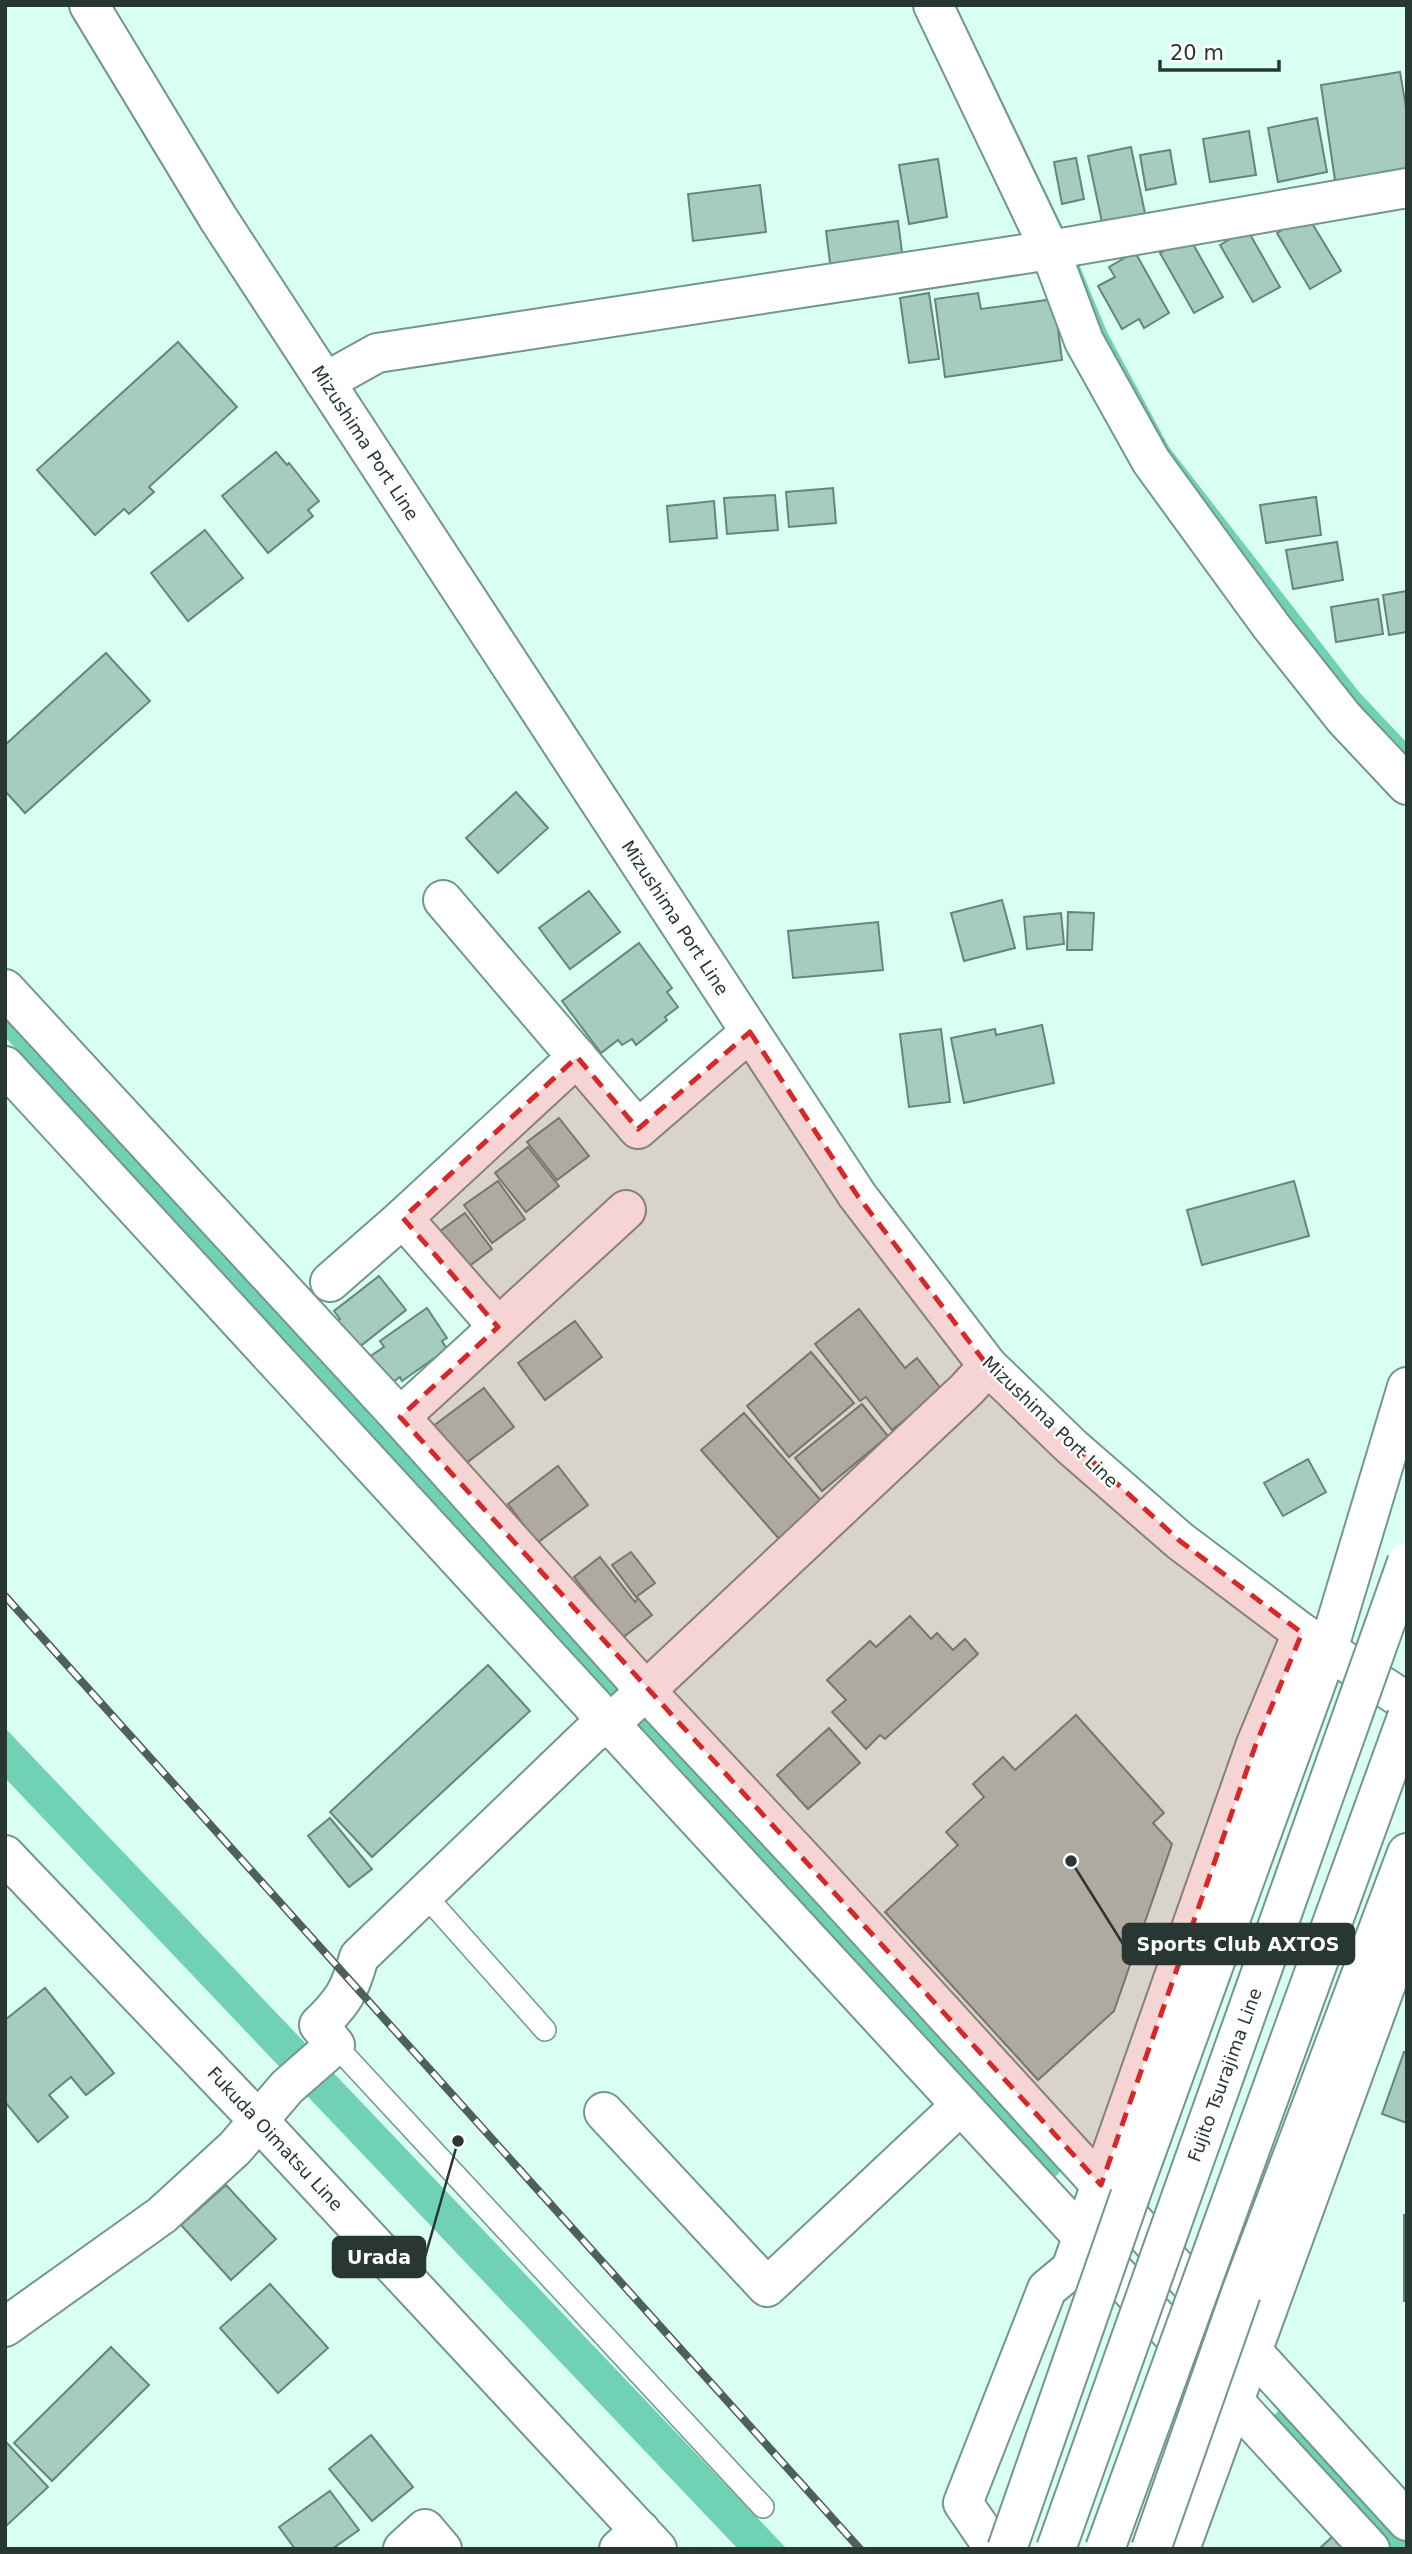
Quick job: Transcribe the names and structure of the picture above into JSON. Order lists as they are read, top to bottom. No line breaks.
{"streets":{"street":["Mizushima Port Line","Fujito Tsurajima Line","Fukuda Oimatsu Line"]},"places":["Sports Club AXTOS","Urada"],"scale_bar":"20 m"}
